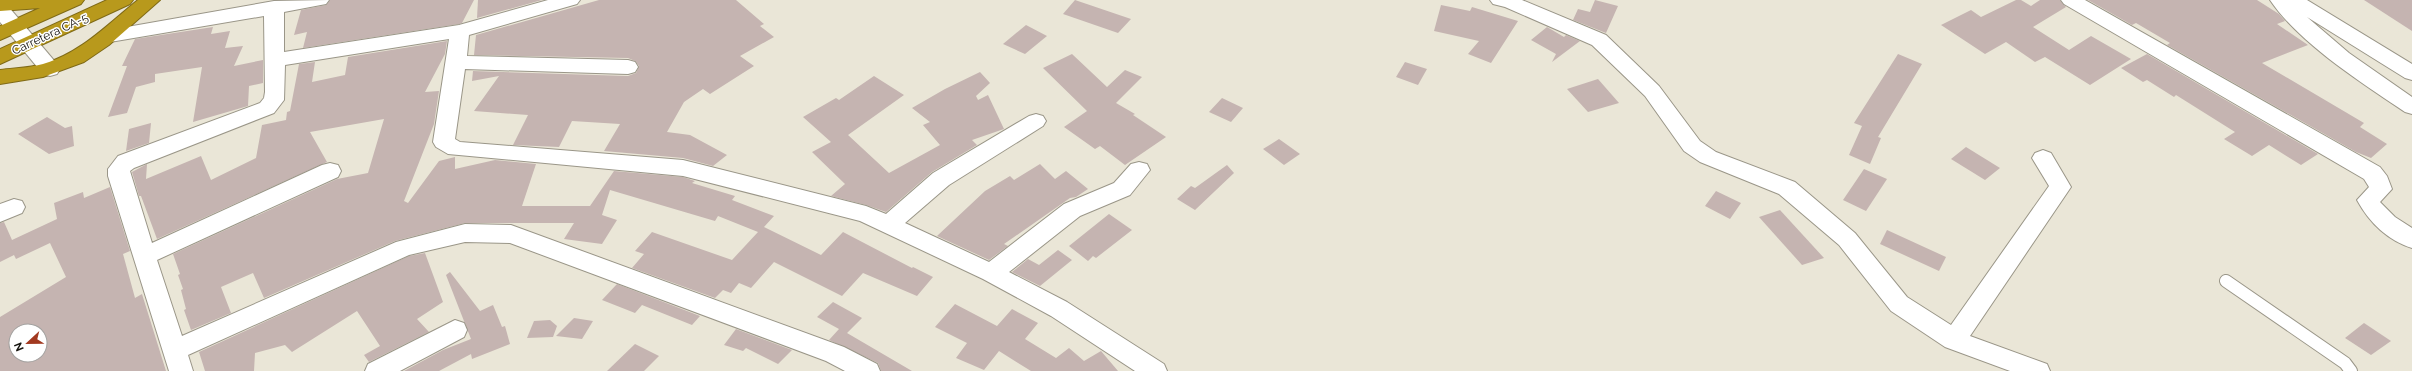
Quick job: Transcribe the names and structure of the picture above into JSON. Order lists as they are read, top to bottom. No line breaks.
{"streets":{"highway":["Carretera CA-5"]},"north":"left"}
